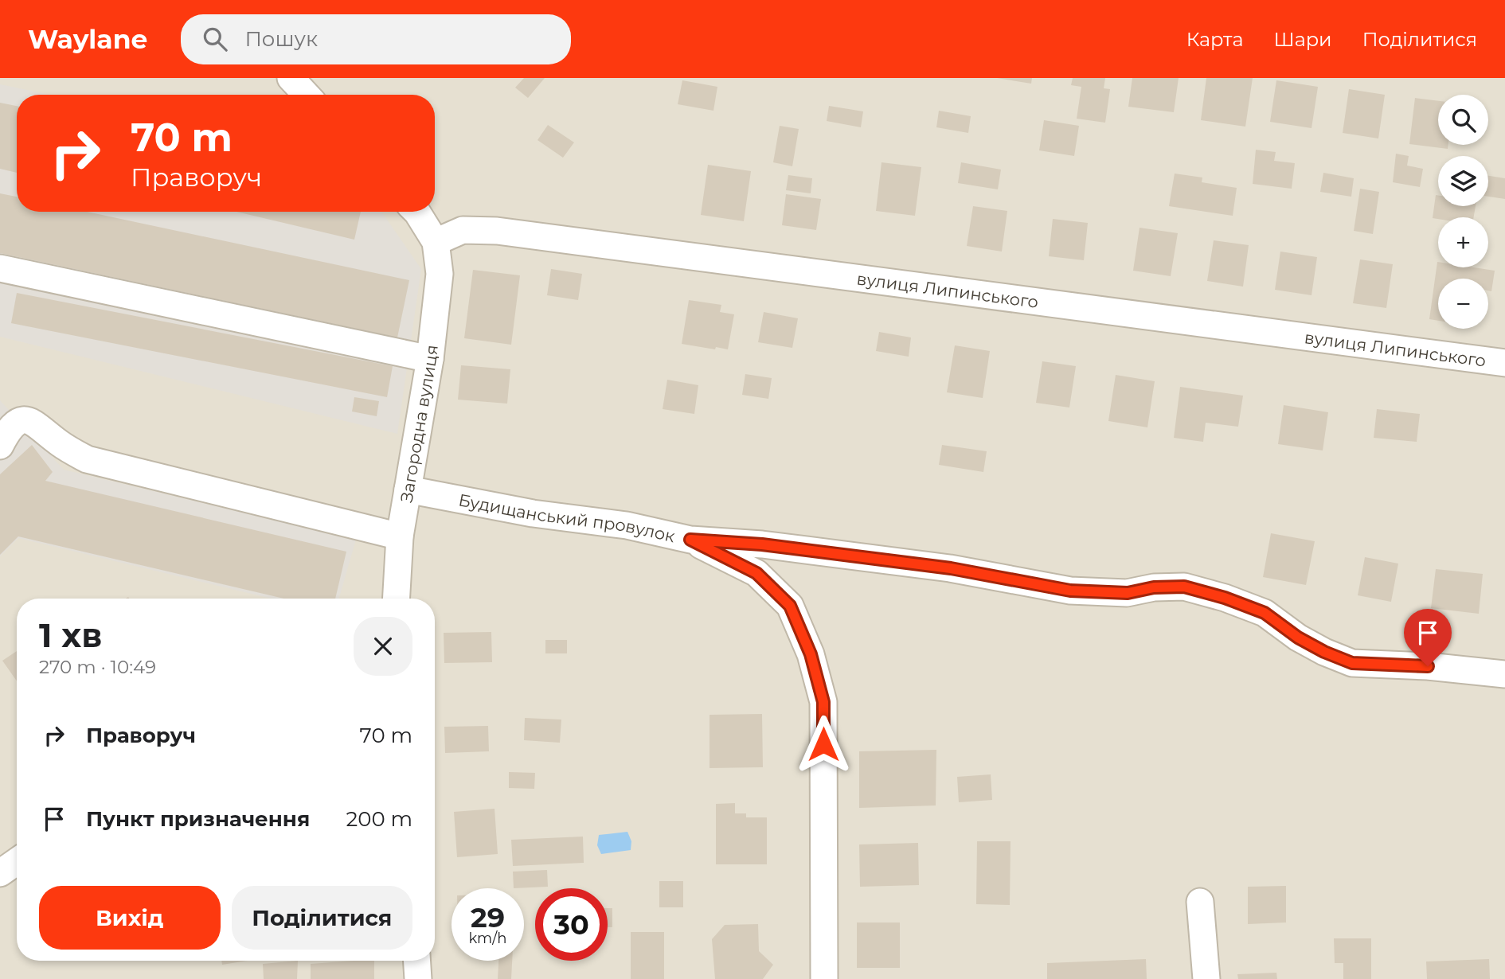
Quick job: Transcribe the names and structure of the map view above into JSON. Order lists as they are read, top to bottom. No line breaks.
{"streets":{"street":["вулиця Липинського","Загородна вулиця","Будищанський провулок"]},"crossings":[["вулиця Липинського","Загородна вулиця"],["Загородна вулиця","Будищанський провулок"]],"page":{"header":"Waylane","search":"Пошук","nav":["Карта","Шари","Поділитися"],"map_buttons":["+","−"],"turn":["70 m","Праворуч"],"heading":["1 хв","270 m · 10:49"],"list":[{"name":"Праворуч","value":"70 m"},{"name":"Пункт призначення","value":"200 m"}],"buttons":["Вихід","Поділитися"],"speed":"29 km/h","limit":"30"}}
